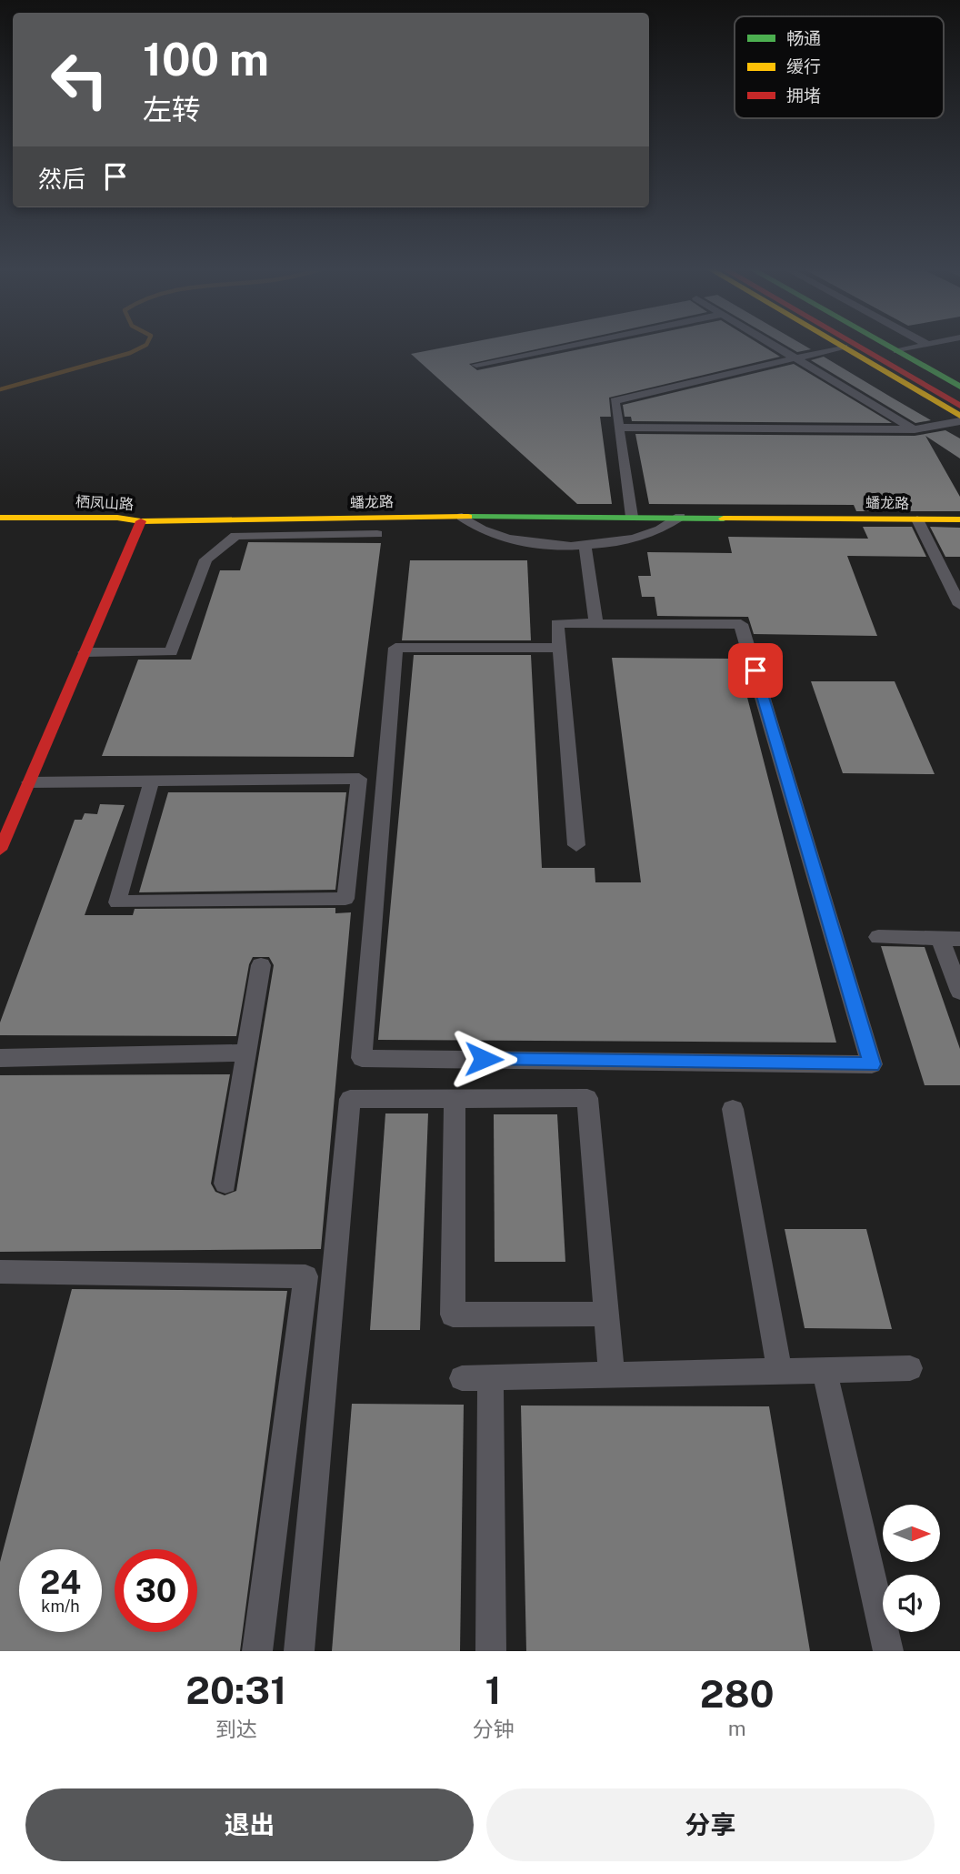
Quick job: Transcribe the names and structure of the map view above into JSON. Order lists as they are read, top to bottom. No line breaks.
{"streets":{"street":["蟠龙路","栖凤山路"]},"crossings":[["蟠龙路","栖凤山路"]],"legend":["畅通","缓行","拥堵"],"north":"right","page":{"turn":["100 m","左转"],"then":"然后","speed":"24 km/h","limit":"30","eta":["20:31","到达","1","分钟","280","m"],"buttons":["退出","分享"]}}
